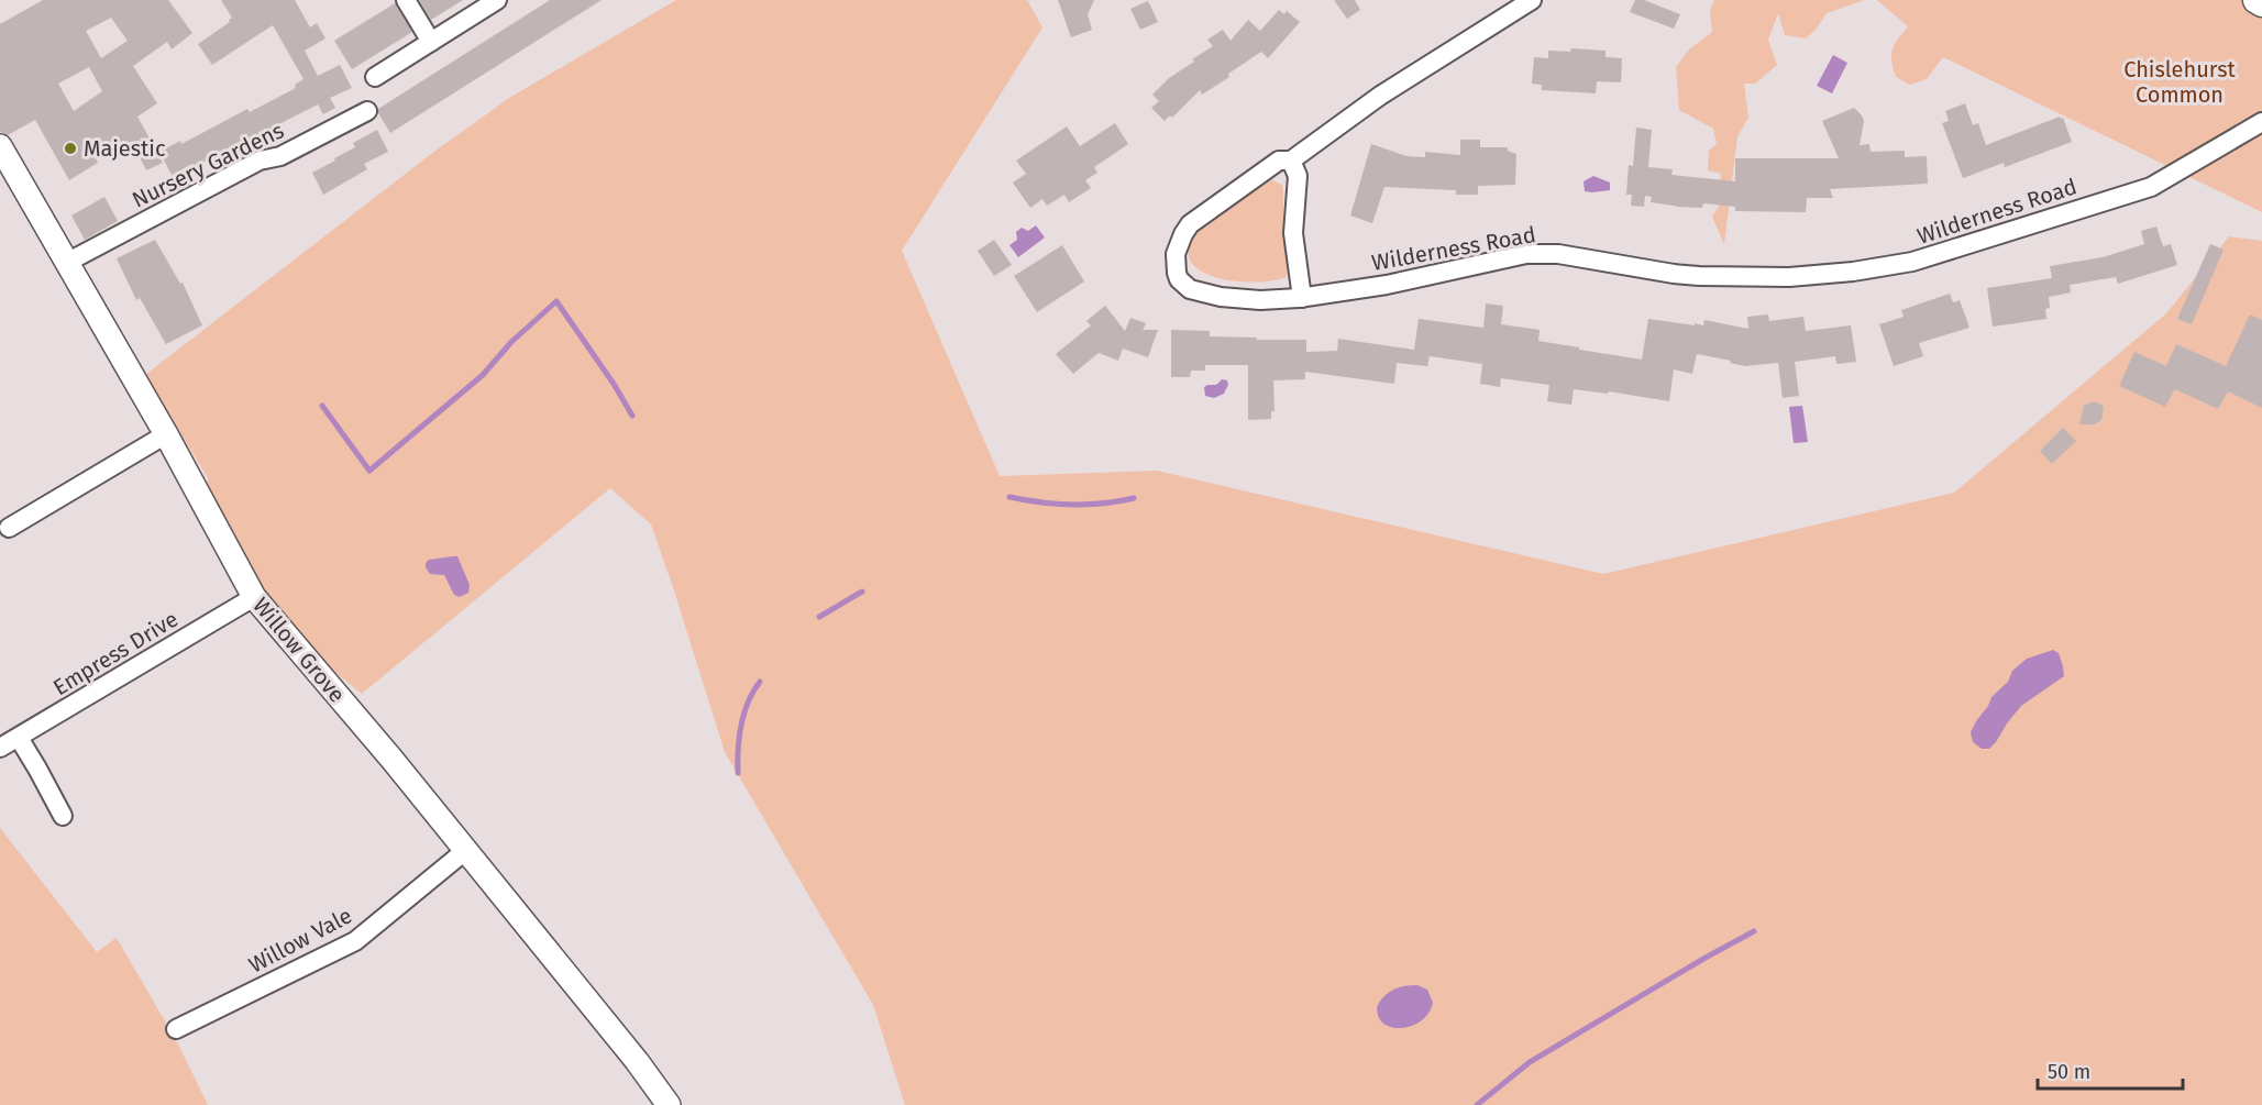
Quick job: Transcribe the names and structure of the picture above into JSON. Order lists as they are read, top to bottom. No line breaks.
{"streets":{"street":["Nursery Gardens","Wilderness Road","Willow Grove","Empress Drive","Willow Vale"]},"crossings":[["Nursery Gardens","Willow Grove"],["Willow Grove","Empress Drive"],["Willow Grove","Willow Vale"]],"parks":["Chislehurst Common"],"places":["Majestic"],"scale_bar":"50 m"}
